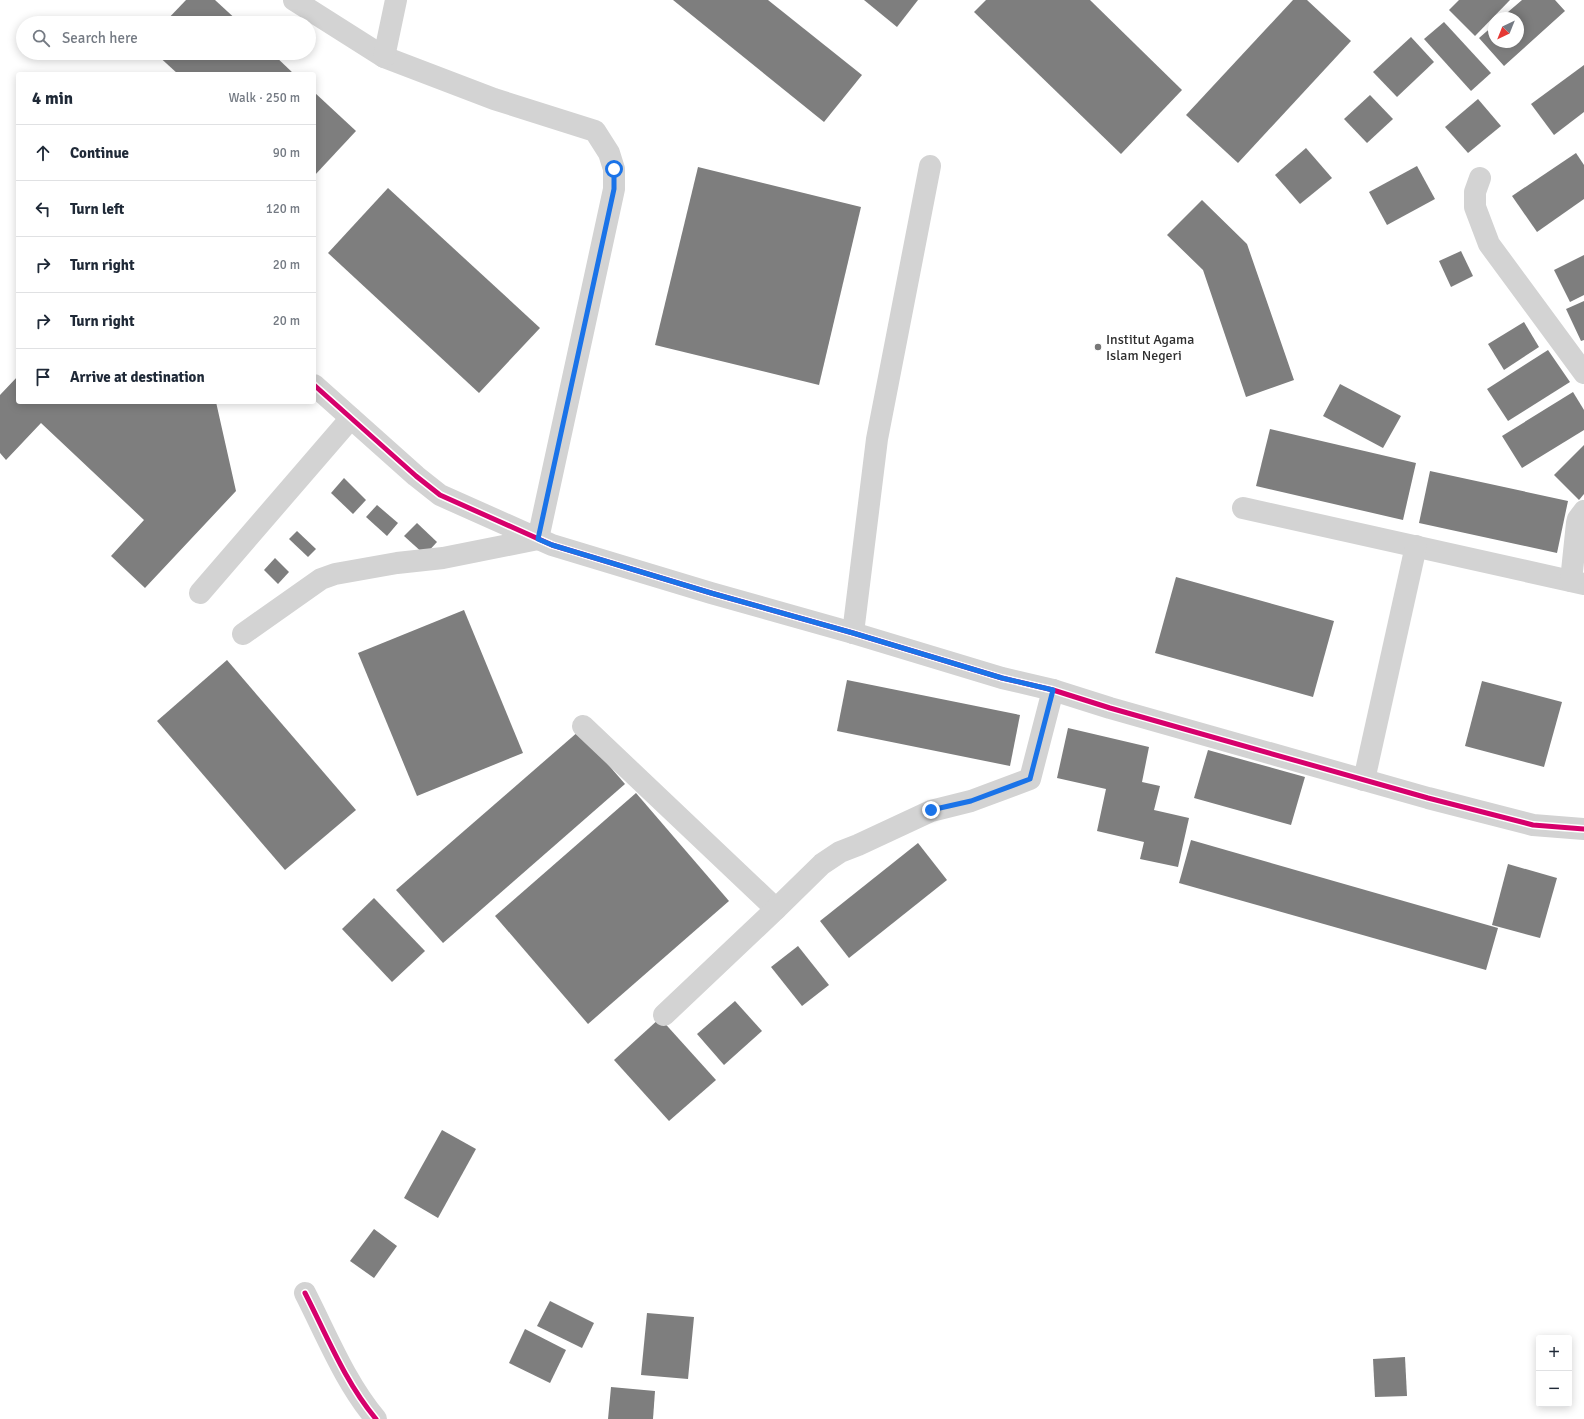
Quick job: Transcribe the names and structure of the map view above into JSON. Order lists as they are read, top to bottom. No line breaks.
{"places":["Institut Agama Islam Negeri"],"north":"bottom left","page":{"search":"Search here","heading":["4 min","Walk · 250 m"],"list":[["Continue","90 m"],["Turn left","120 m"],["Turn right","20 m"],["Turn right","20 m"],"Arrive at destination"],"map_buttons":["+","−"]}}
